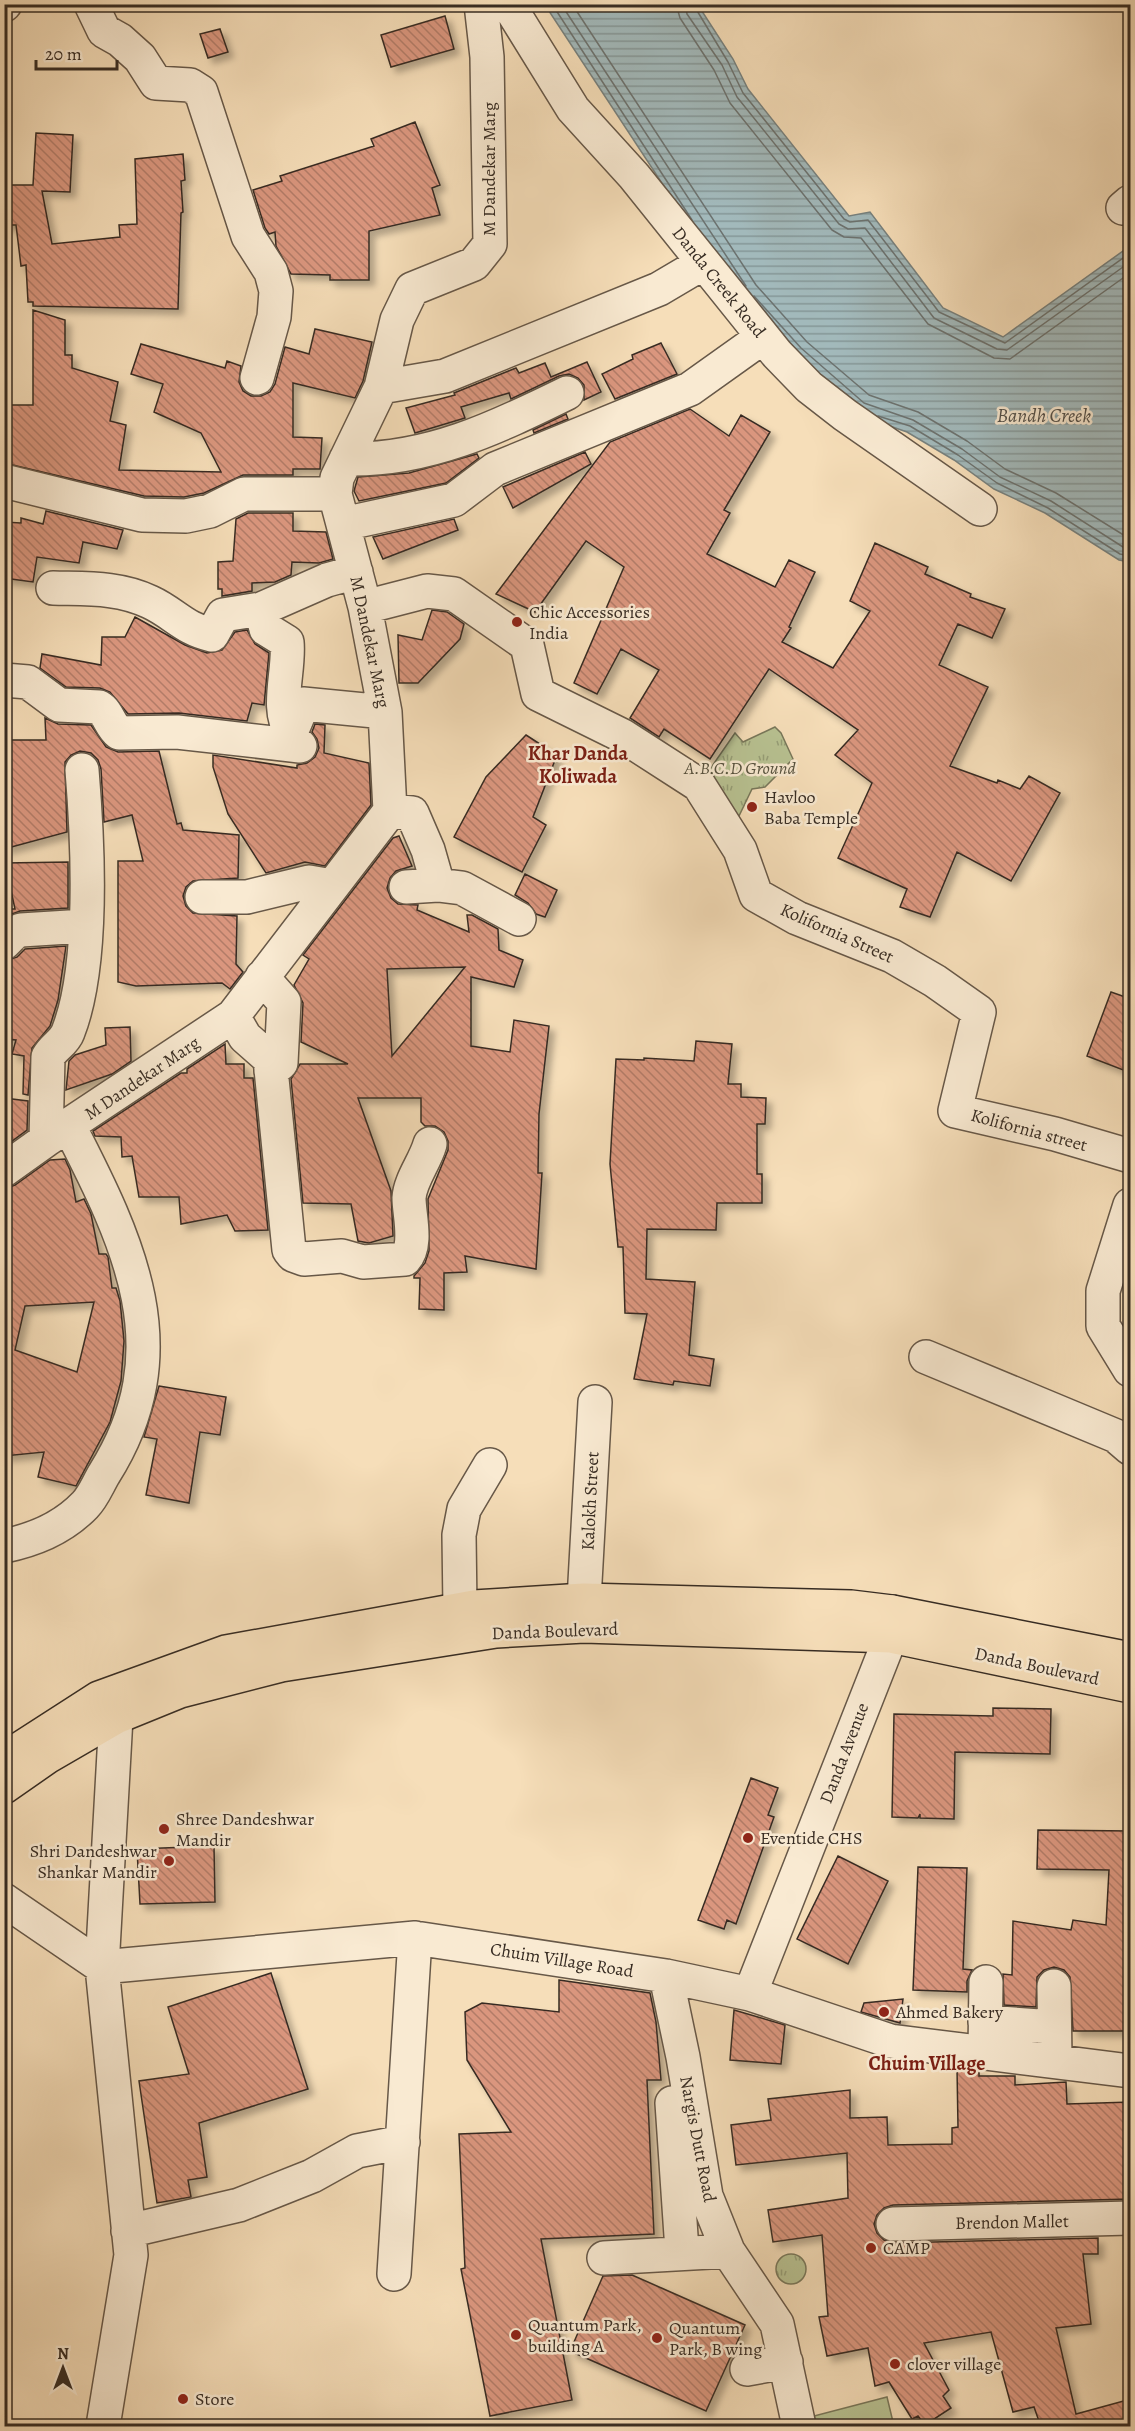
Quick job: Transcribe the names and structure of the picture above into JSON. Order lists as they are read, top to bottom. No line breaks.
{"streets":{"main road":["Danda Boulevard"],"street":["M Dandekar Marg","Danda Creek Road","Kolifornia Street","Kolifornia street","Kalokh Street","Danda Avenue","Chuim Village Road","Nargis Dutt Road","Brendon Mallet"]},"crossings":[["M Dandekar Marg","Kolifornia Street"],["Kolifornia Street","Kolifornia street"],["Kalokh Street","Danda Boulevard"],["Danda Avenue","Chuim Village Road"],["Chuim Village Road","Nargis Dutt Road"]],"districts":["Khar Danda Koliwada","Chuim Village"],"water":["Bandh Creek"],"parks":["A.B.C.D Ground"],"places":["Chic Accessories India","Havloo Baba Temple","Shree Dandeshwar Mandir","Eventide CHS","Shri Dandeshwar Shankar Mandir","Ahmed Bakery","CAMP","Quantum Park, building A","Quantum Park, B wing","clover village","Store"],"scale_bar":"20 m","north":"top"}
